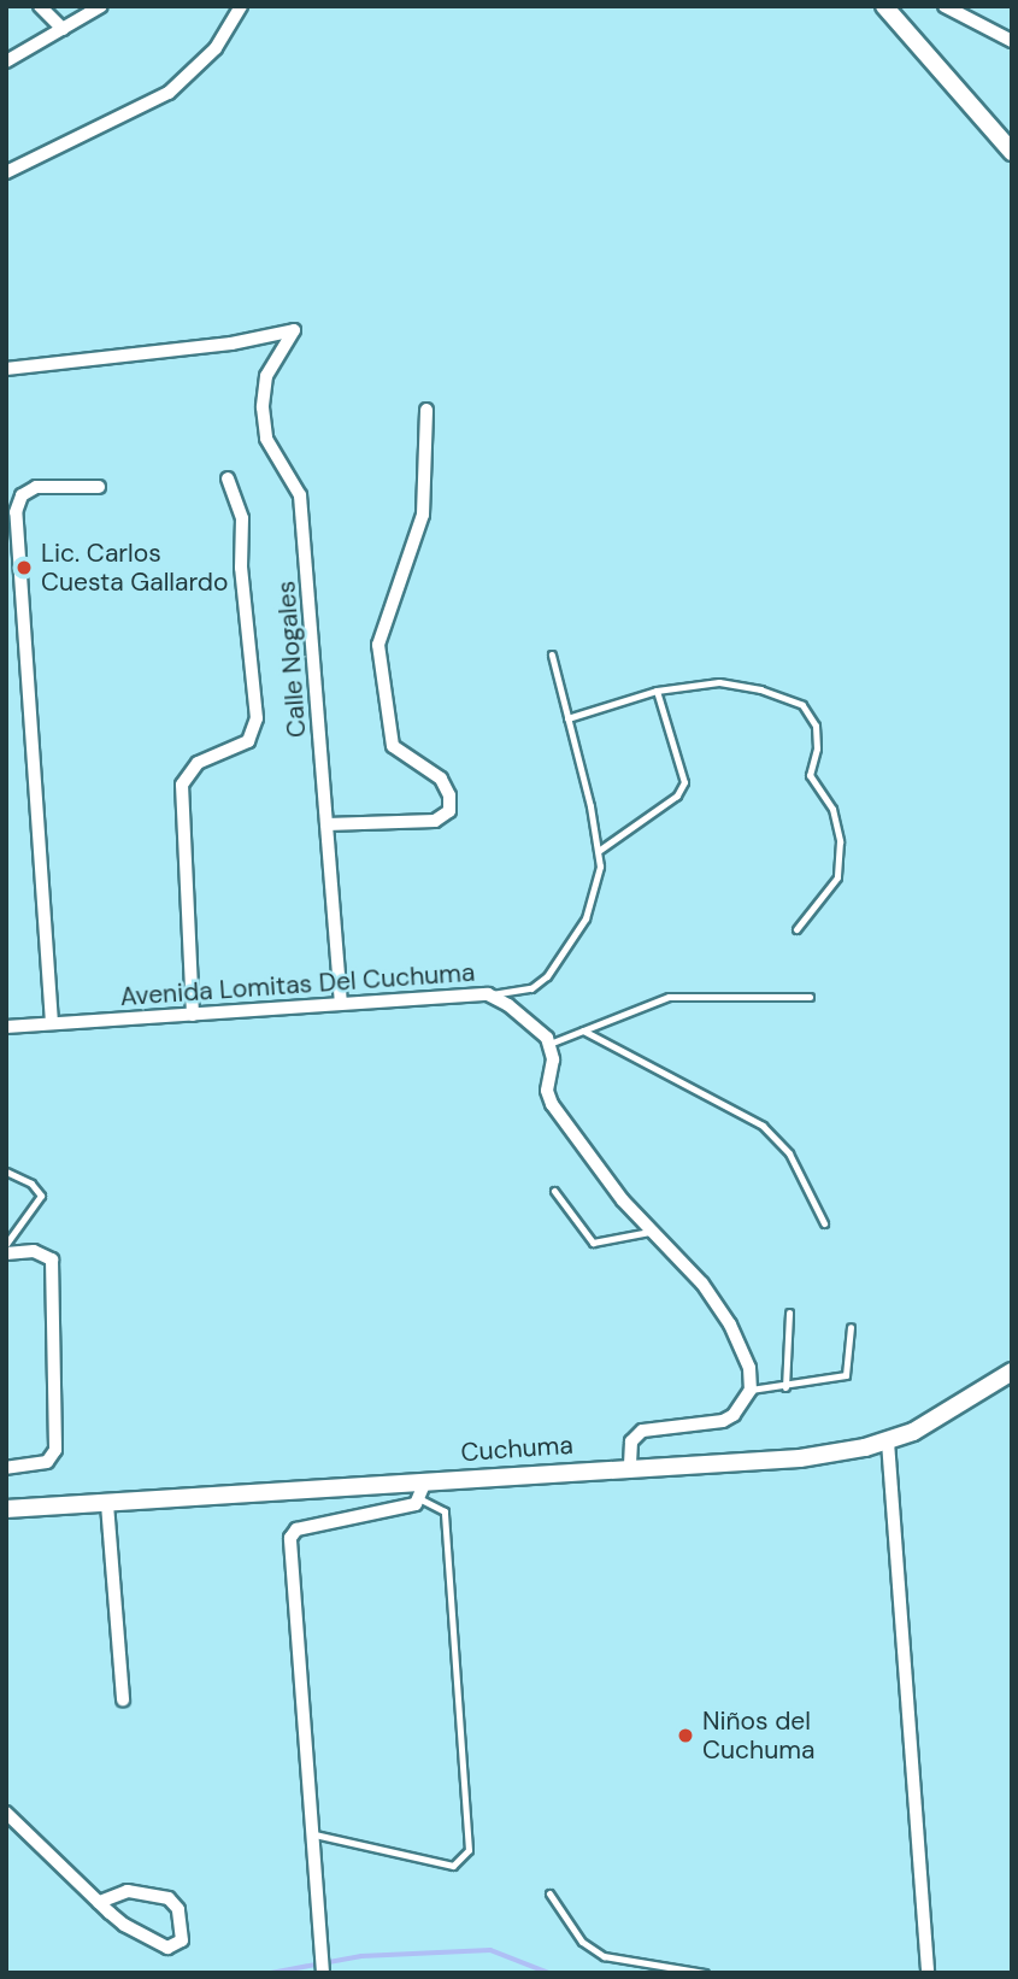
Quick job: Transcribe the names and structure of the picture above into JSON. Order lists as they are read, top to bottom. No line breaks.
{"streets":{"street":["Calle Nogales","Avenida Lomitas Del Cuchuma","Cuchuma"]},"crossings":[["Calle Nogales","Avenida Lomitas Del Cuchuma"]],"places":["Lic. Carlos Cuesta Gallardo","Niños del Cuchuma"]}
